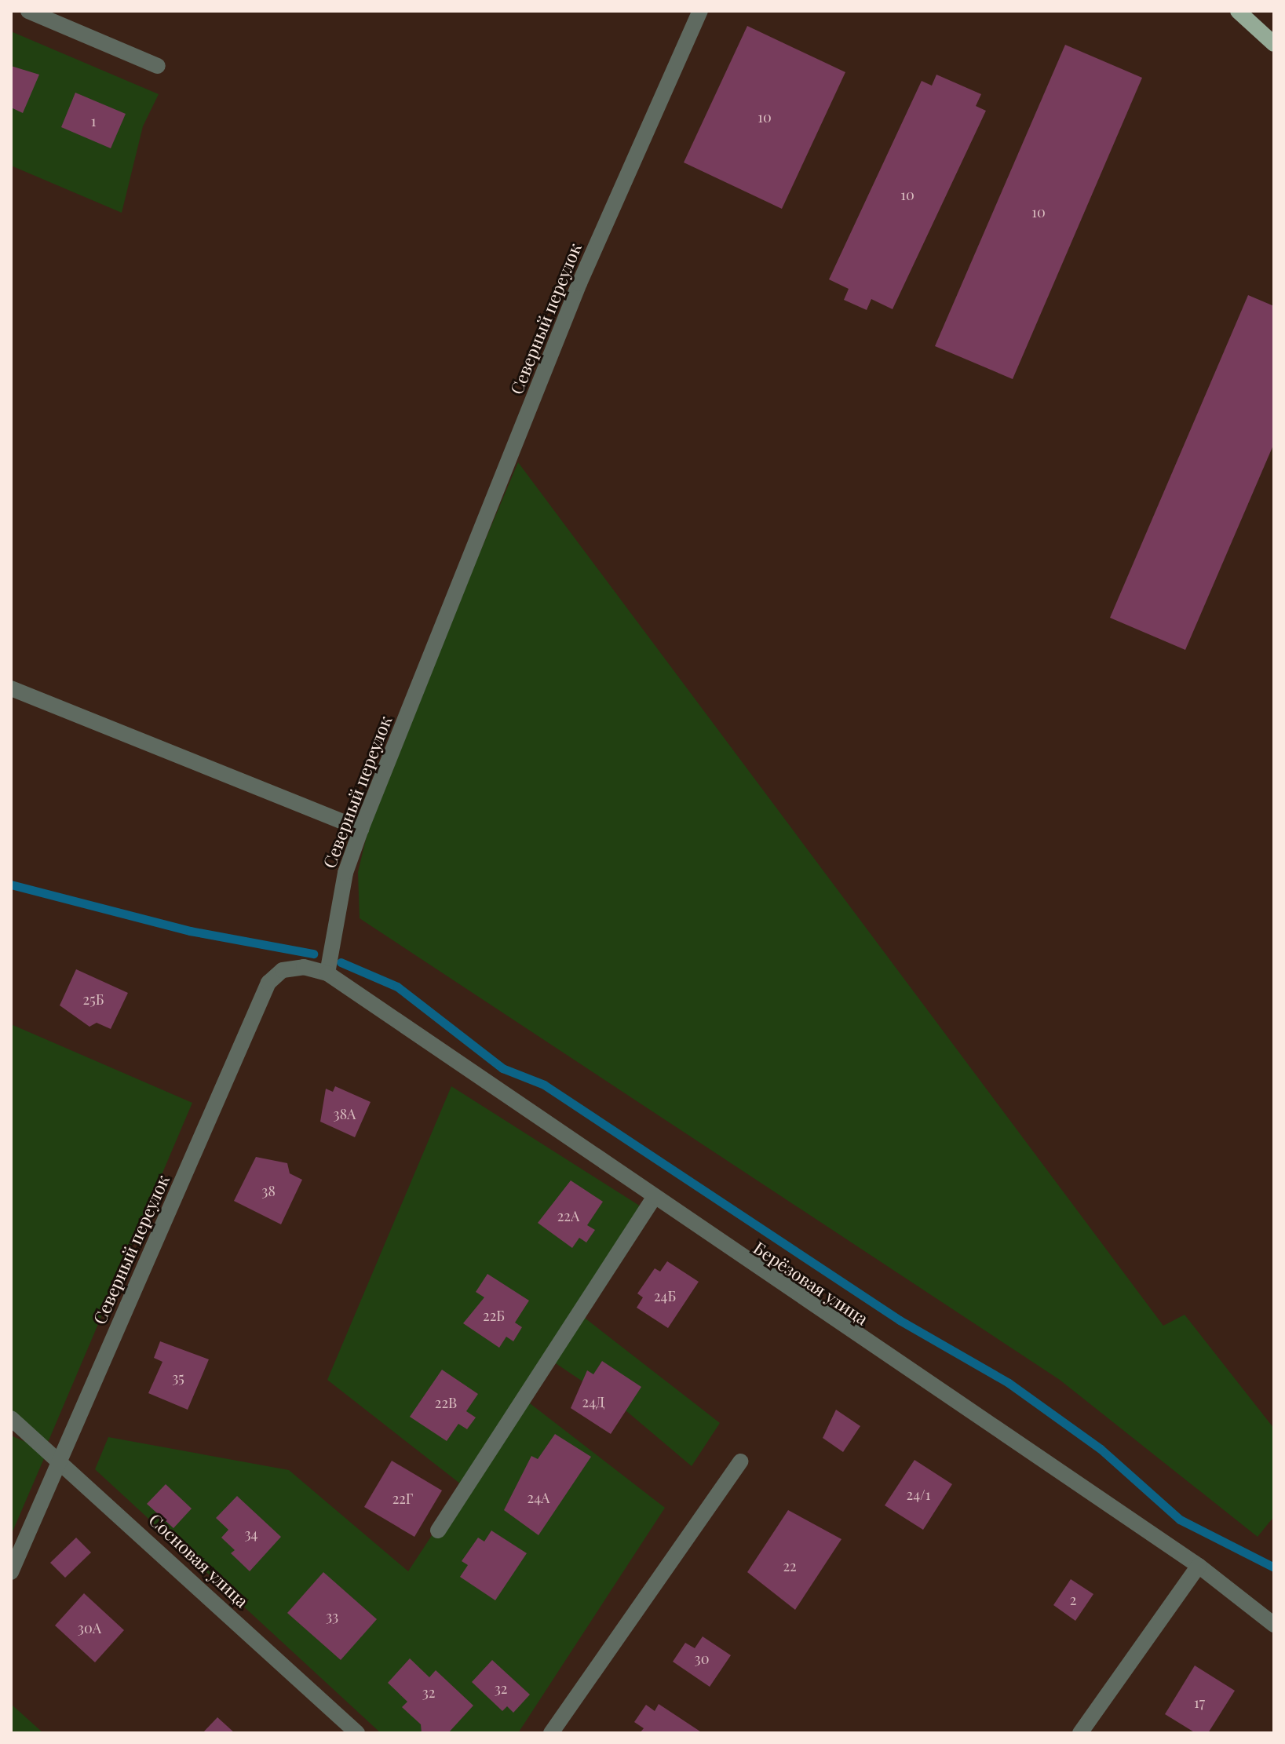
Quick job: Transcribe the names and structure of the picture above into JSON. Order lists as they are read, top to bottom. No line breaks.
{"streets":{"street":["Северный переулок","Берёзовая улица","Сосновая улица"]},"crossings":[["Северный переулок","Берёзовая улица"],["Северный переулок","Сосновая улица"]],"house_numbers":["10","1","10","10","25Б","38А","38","22А","24Б","22Б","35","24Д","22В","24/1","24А","22Г","34","22","2","33","30А","30","32","32","17"]}
